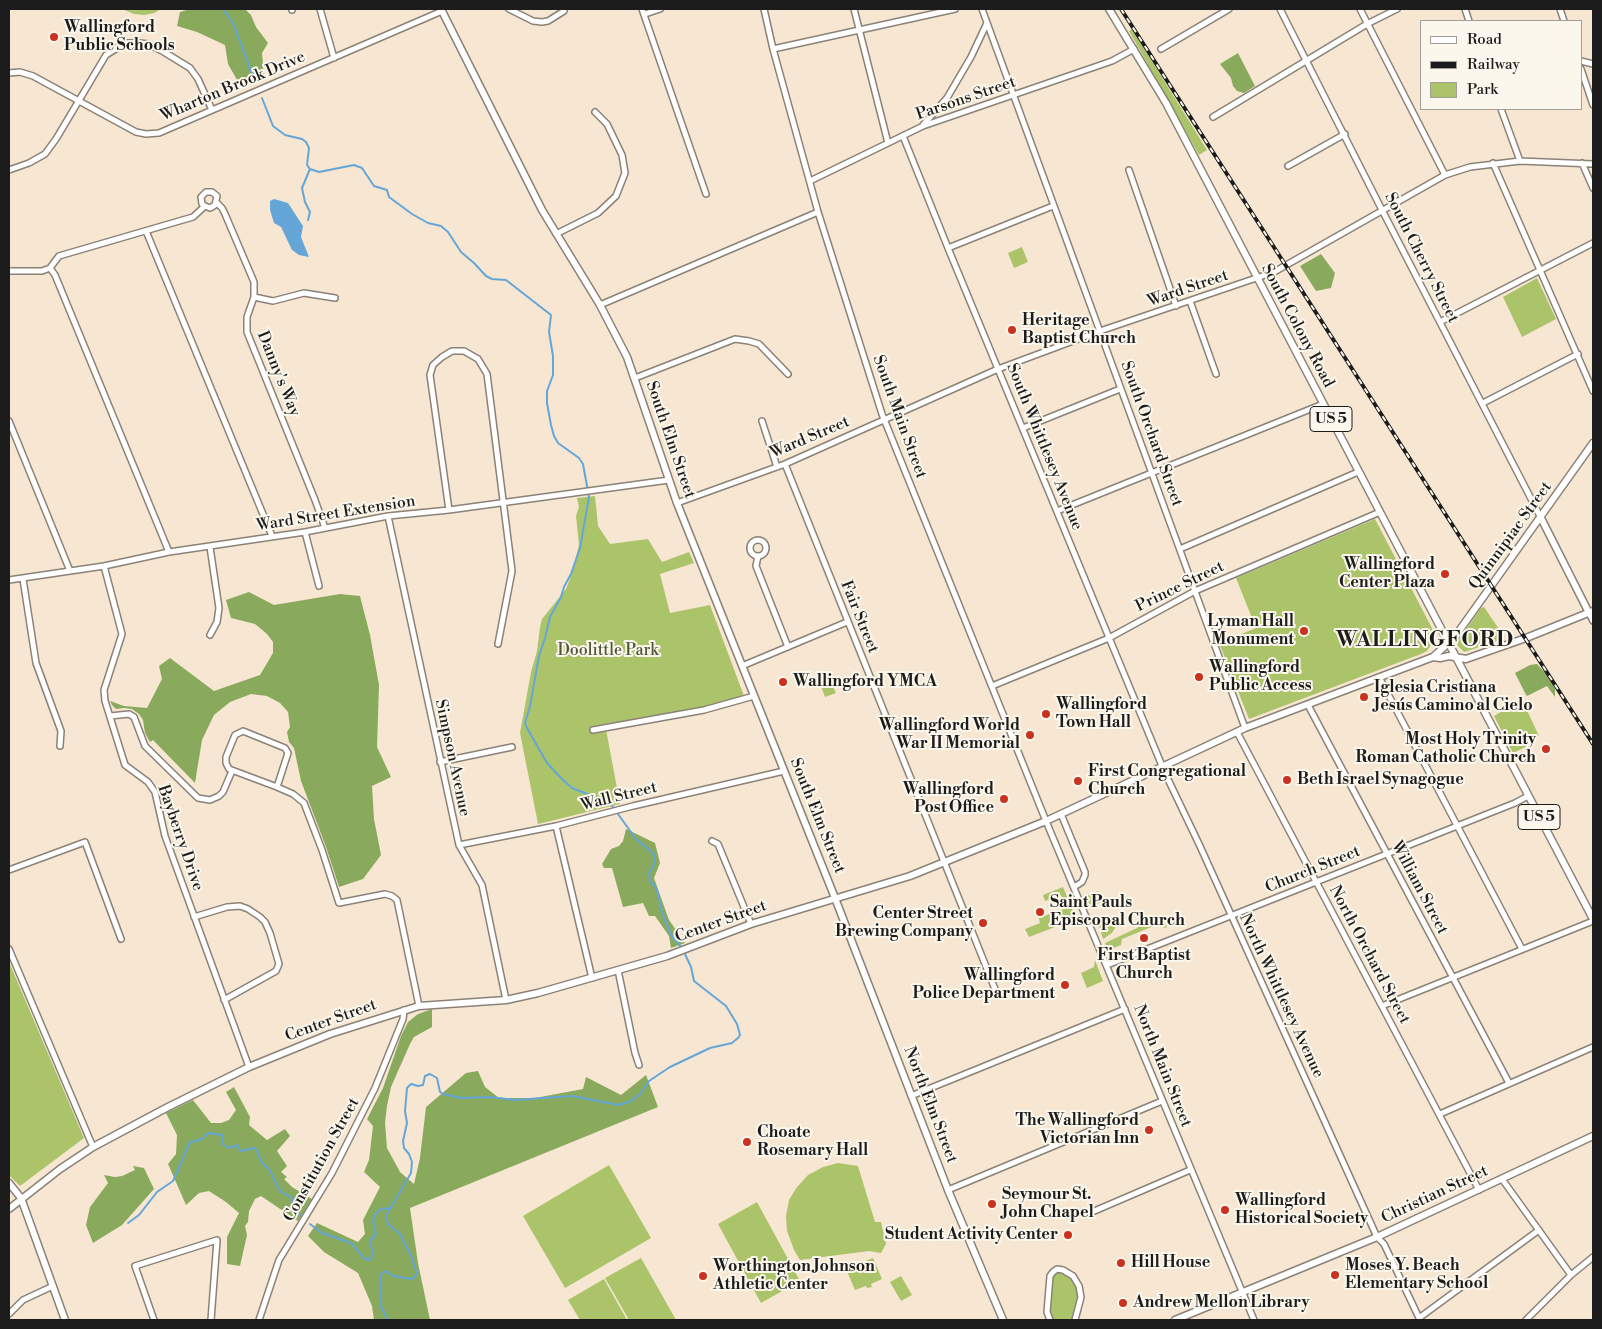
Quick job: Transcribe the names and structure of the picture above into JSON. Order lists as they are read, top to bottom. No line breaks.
{"streets":{"main road":["South Colony Road","US 5","South Elm Street","Quinnipiac Street","Center Street","North Elm Street","Christian Street"],"street":["Wharton Brook Drive","Parsons Street","South Cherry Street","Ward Street","Danny's Way","South Main Street","South Orchard Street","South Whittlesey Avenue","Ward Street Extension","Prince Street","Fair Street","Simpson Avenue","Wall Street","Bayberry Drive","Church Street","William Street","North Orchard Street","North Whittlesey Avenue","North Main Street","Constitution Street"]},"crossings":[["Wharton Brook Drive","South Elm Street"],["Parsons Street","South Colony Road"],["Parsons Street","South Main Street"],["Parsons Street","South Orchard Street"],["Parsons Street","South Whittlesey Avenue"],["South Cherry Street","Ward Street"],["South Cherry Street","Quinnipiac Street"],["Ward Street","South Colony Road"],["Ward Street","South Main Street"],["Ward Street","South Orchard Street"],["Ward Street","South Elm Street"],["Ward Street","South Whittlesey Avenue"],["Ward Street","Fair Street"],["South Colony Road","US 5"],["South Colony Road","Quinnipiac Street"],["South Colony Road","Prince Street"],["South Colony Road","Center Street"],["Danny's Way","Ward Street Extension"],["South Main Street","Prince Street"],["South Main Street","Center Street"],["South Main Street","North Main Street"],["US 5","Church Street"],["US 5","Center Street"],["South Orchard Street","Prince Street"],["South Orchard Street","Center Street"],["South Elm Street","Ward Street Extension"],["South Elm Street","Wall Street"],["South Elm Street","Center Street"],["South Elm Street","North Elm Street"],["South Whittlesey Avenue","Prince Street"],["South Whittlesey Avenue","Center Street"],["South Whittlesey Avenue","North Whittlesey Avenue"],["Ward Street Extension","Simpson Avenue"],["Ward Street Extension","Bayberry Drive"],["Quinnipiac Street","Center Street"],["Fair Street","Center Street"],["Simpson Avenue","Wall Street"],["Simpson Avenue","Center Street"],["Bayberry Drive","Center Street"],["Church Street","William Street"],["Church Street","North Orchard Street"],["Church Street","North Whittlesey Avenue"],["Church Street","North Main Street"],["William Street","Center Street"],["Center Street","North Orchard Street"],["Center Street","North Whittlesey Avenue"],["Center Street","North Main Street"],["Center Street","North Elm Street"],["Center Street","Constitution Street"],["North Orchard Street","Christian Street"],["North Whittlesey Avenue","Christian Street"],["North Main Street","Christian Street"]],"districts":["WALLINGFORD"],"parks":["Doolittle Park"],"places":["Wallingford Public Schools","Heritage Baptist Church","Wallingford Center Plaza","Lyman Hall Monument","Wallingford Public Access","Wallingford YMCA","Iglesia Cristiana Jesús Camino al Cielo","Wallingford Town Hall","Wallingford World War II Memorial","Most Holy Trinity Roman Catholic Church","Beth Israel Synagogue","First Congregational Church","Wallingford Post Office","Saint Pauls Episcopal Church","Center Street Brewing Company","First Baptist Church","Wallingford Police Department","The Wallingford Victorian Inn","Choate Rosemary Hall","Seymour St. John Chapel","Wallingford Historical Society","Student Activity Center","Hill House","Moses Y. Beach Elementary School","Worthington Johnson Athletic Center","Andrew Mellon Library"],"legend":["Road","Railway","Park"]}
